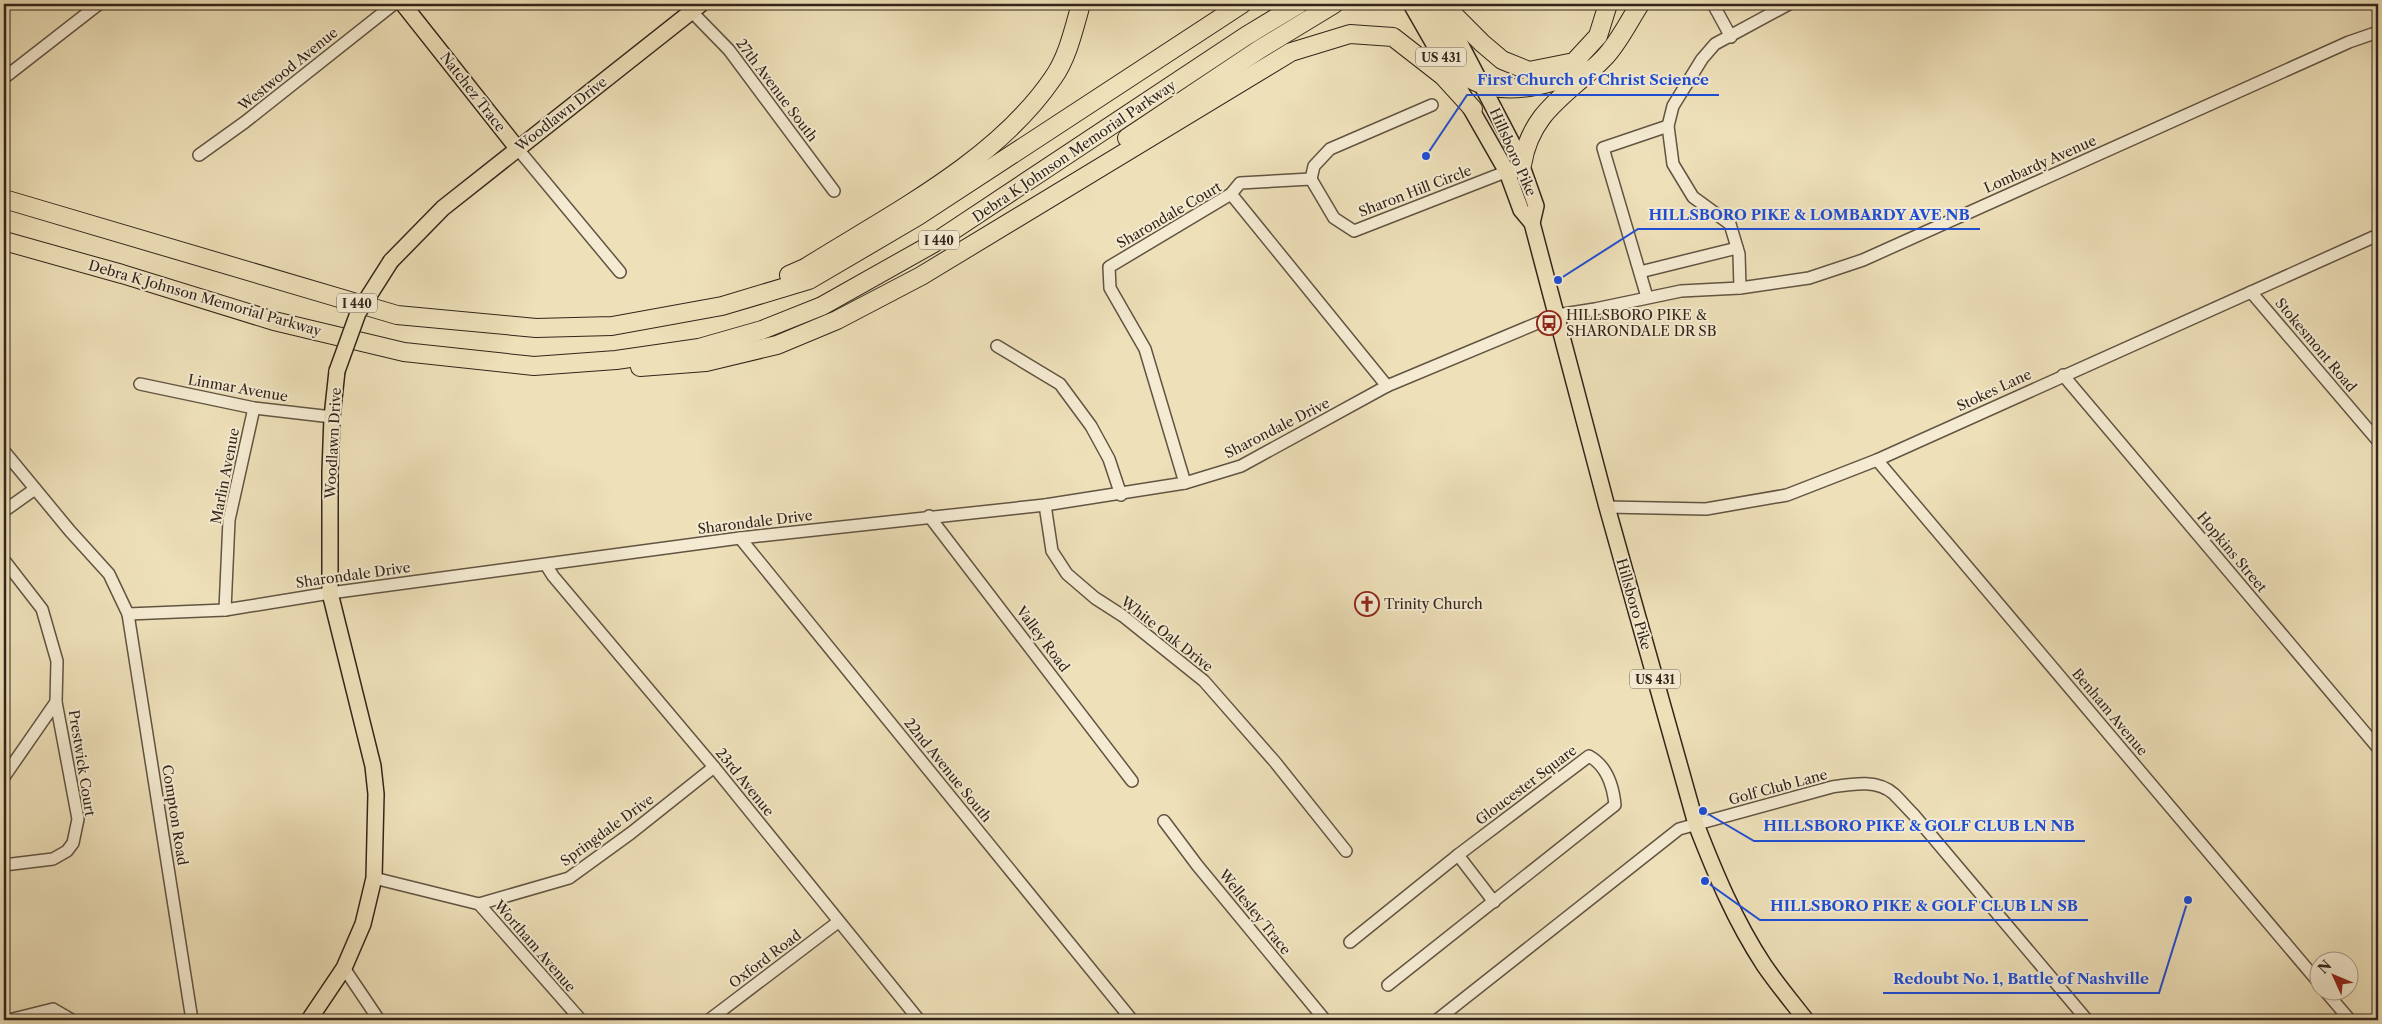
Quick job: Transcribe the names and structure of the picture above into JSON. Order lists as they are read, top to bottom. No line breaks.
{"streets":{"highway":["Debra K Johnson Memorial Parkway","I 440"],"main road":["US 431","Natchez Trace","Woodlawn Drive","Hillsboro Pike"],"street":["Westwood Avenue","27th Avenue South","Lombardy Avenue","Sharon Hill Circle","Sharondale Court","Stokesmont Road","Linmar Avenue","Stokes Lane","Sharondale Drive","Marlin Avenue","Hopkins Street","White Oak Drive","Valley Road","Benham Avenue","Prestwick Court","22nd Avenue South","23rd Avenue","Gloucester Square","Golf Club Lane","Compton Road","Springdale Drive","Wellesley Trace","Wortham Avenue","Oxford Road"]},"crossings":[["27th Avenue South","Woodlawn Drive"],["Natchez Trace","Woodlawn Drive"],["Woodlawn Drive","Linmar Avenue"],["Woodlawn Drive","Sharondale Drive"],["Woodlawn Drive","Wortham Avenue"],["Hillsboro Pike","Lombardy Avenue"],["Hillsboro Pike","Sharon Hill Circle"],["Hillsboro Pike","Stokes Lane"],["Hillsboro Pike","Sharondale Drive"],["Hillsboro Pike","Golf Club Lane"],["Lombardy Avenue","Sharondale Drive"],["Sharondale Court","Sharondale Drive"],["Stokesmont Road","Stokes Lane"],["Linmar Avenue","Marlin Avenue"],["Stokes Lane","Hopkins Street"],["Stokes Lane","Benham Avenue"],["Sharondale Drive","Marlin Avenue"],["Sharondale Drive","White Oak Drive"],["Sharondale Drive","Valley Road"],["Sharondale Drive","22nd Avenue South"],["Sharondale Drive","23rd Avenue"],["Sharondale Drive","Compton Road"],["23rd Avenue","Springdale Drive"],["23rd Avenue","Oxford Road"],["Springdale Drive","Wortham Avenue"]],"places":{"other":["First Church of Christ Science","HILLSBORO PIKE & LOMBARDY AVE NB","HILLSBORO PIKE & GOLF CLUB LN NB","HILLSBORO PIKE & GOLF CLUB LN SB","Redoubt No. 1, Battle of Nashville"],"bus stop":["HILLSBORO PIKE & SHARONDALE DR SB"],"church":["Trinity Church"]},"north":"top left"}
